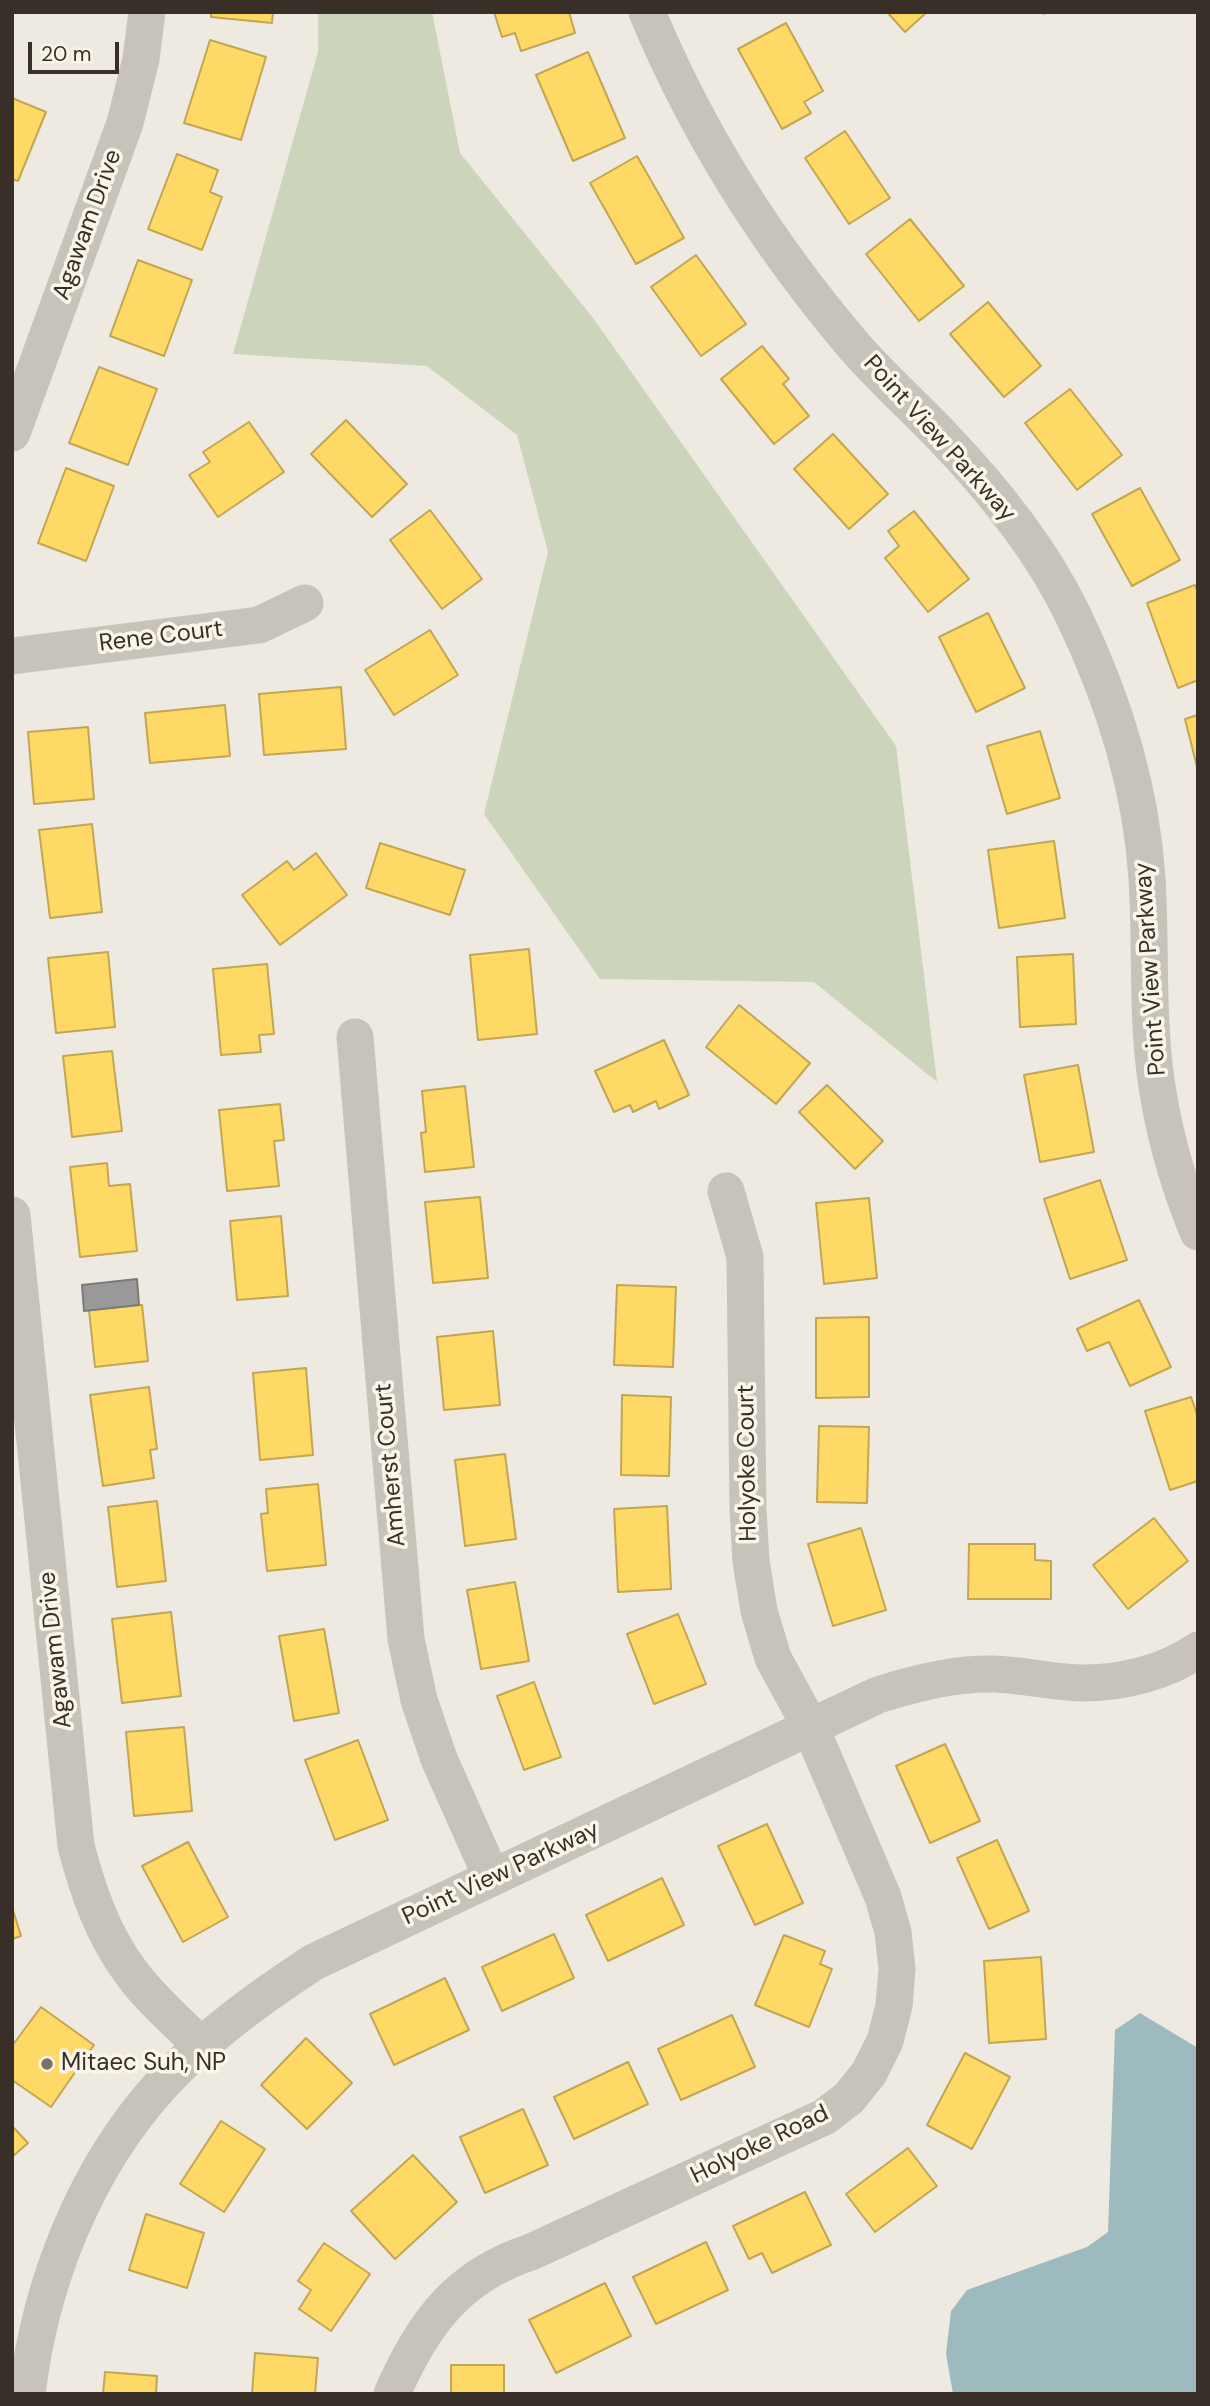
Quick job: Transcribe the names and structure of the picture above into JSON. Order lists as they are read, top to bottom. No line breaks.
{"streets":{"street":["Agawam Drive","Point View Parkway","Rene Court","Holyoke Court","Amherst Court","Holyoke Road"]},"crossings":[["Agawam Drive","Point View Parkway"],["Point View Parkway","Holyoke Court"],["Point View Parkway","Amherst Court"],["Point View Parkway","Holyoke Road"],["Holyoke Court","Holyoke Road"]],"places":["Mitaec Suh, NP"],"scale_bar":"20 m"}
